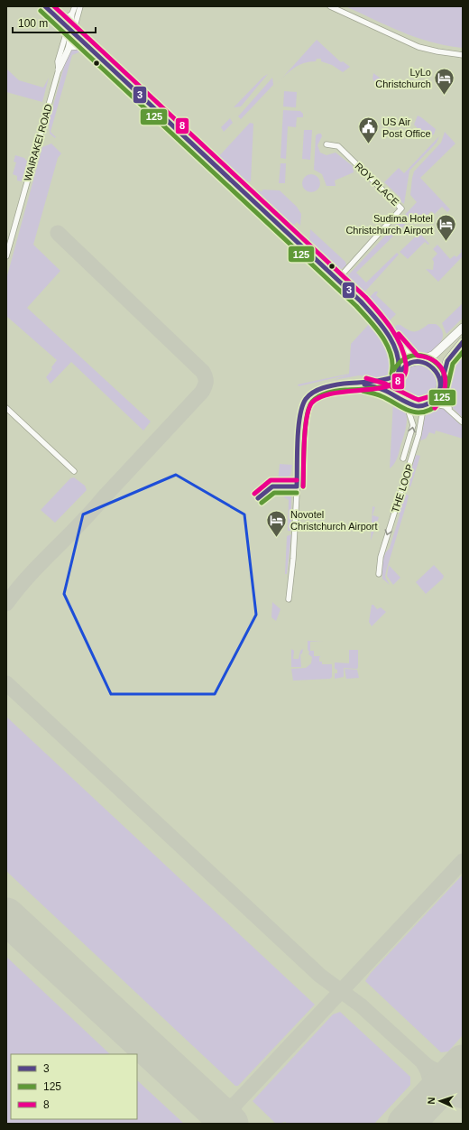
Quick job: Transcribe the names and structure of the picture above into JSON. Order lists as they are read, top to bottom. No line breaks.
{"streets":{"street":["WAIRAKEI ROAD","ROY PLACE","THE LOOP"]},"places":{"hotel":["LyLo Christchurch","Sudima Hotel Christchurch Airport","Novotel Christchurch Airport"],"public building":["US Air Post Office"]},"lines":["transit line 3","transit line 8","transit line 125"],"legend":["3","125","8"],"scale_bar":"100 m","north":"left"}
